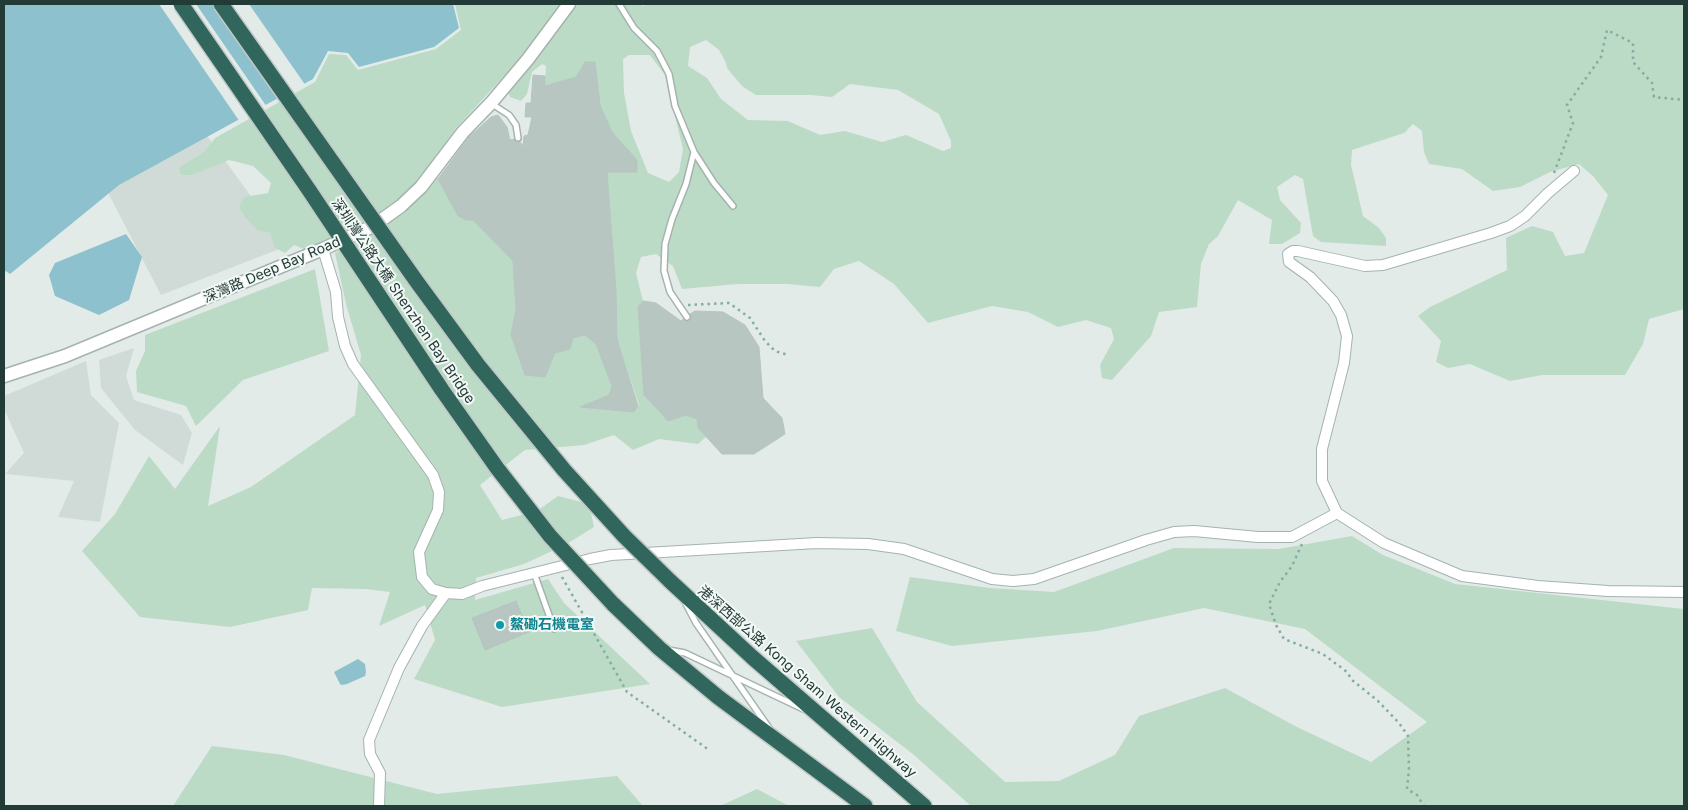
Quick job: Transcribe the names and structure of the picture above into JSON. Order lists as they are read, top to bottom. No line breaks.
{"streets":{"highway":["深圳灣公路大橋 Shenzhen Bay Bridge","港深西部公路 Kong Sham Western Highway"],"street":["深灣路 Deep Bay Road"]},"crossings":[["深圳灣公路大橋 Shenzhen Bay Bridge","港深西部公路 Kong Sham Western Highway"]],"places":["鰲磡石機電室"]}
